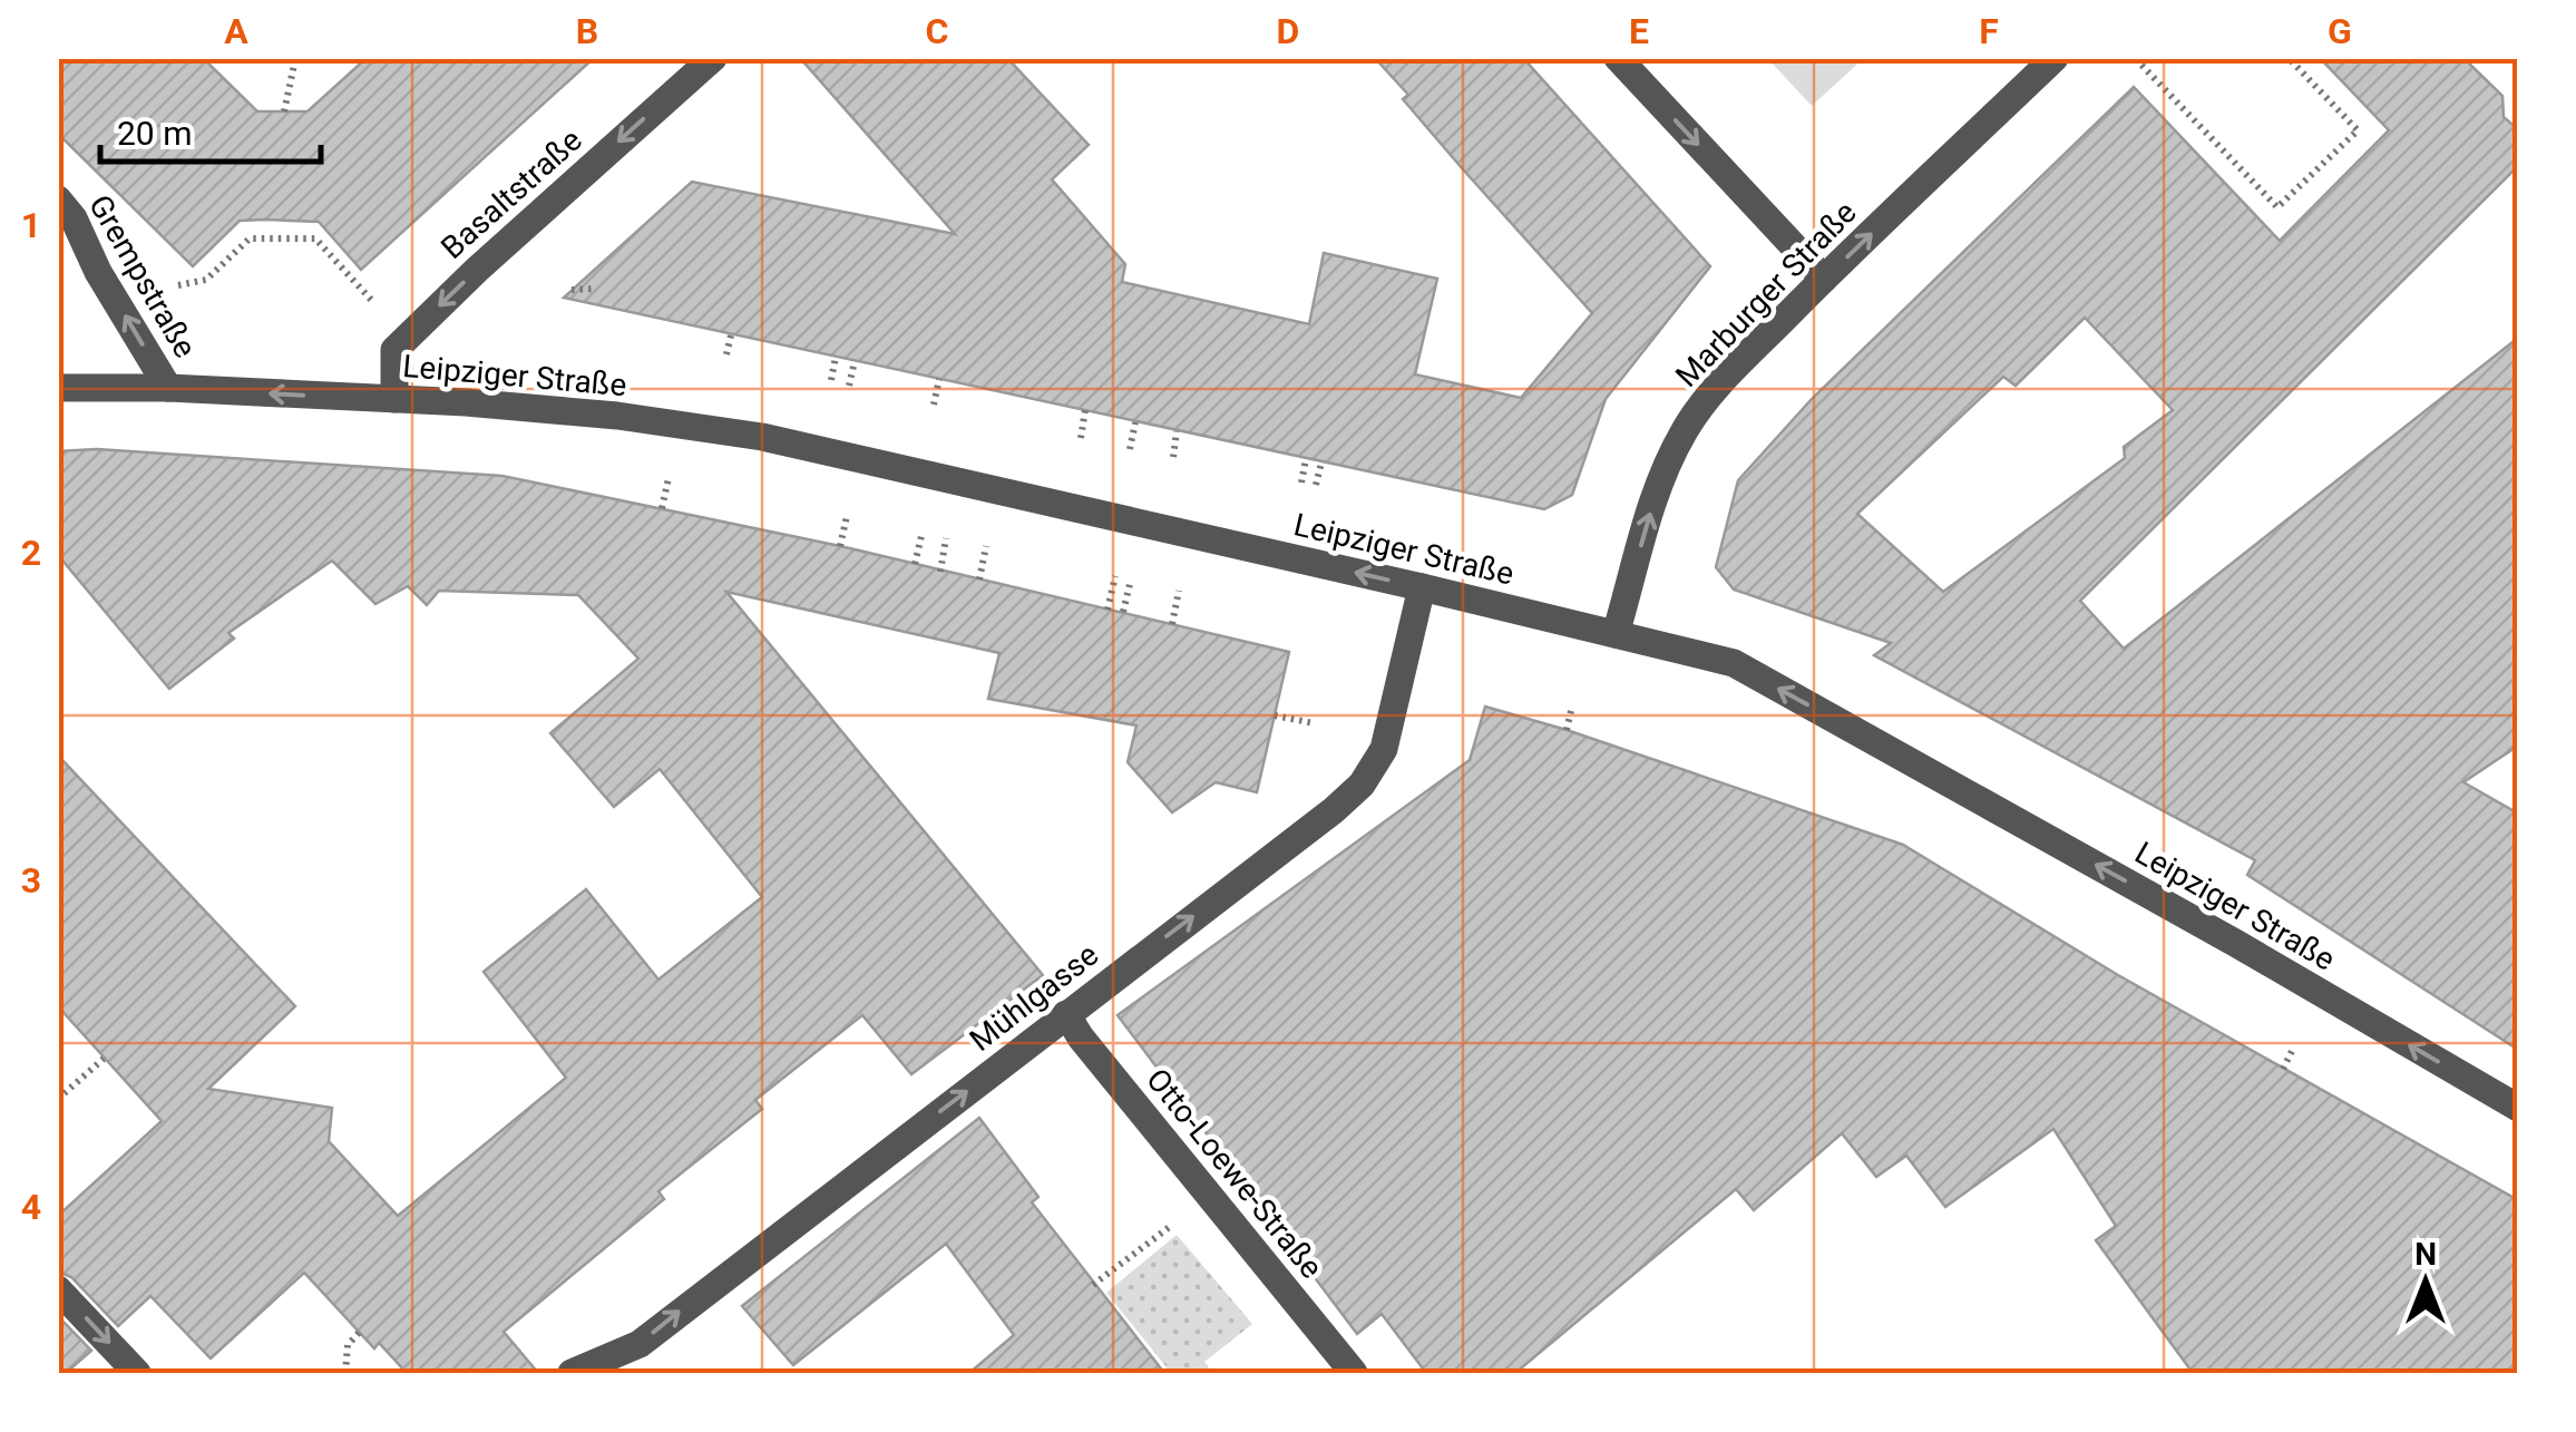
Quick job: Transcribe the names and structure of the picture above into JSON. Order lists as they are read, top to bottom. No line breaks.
{"streets":{"street":["Basaltstraße","Grempstraße","Marburger Straße","Leipziger Straße","Mühlgasse","Otto-Loewe-Straße"]},"crossings":[["Basaltstraße","Leipziger Straße"],["Grempstraße","Leipziger Straße"],["Marburger Straße","Leipziger Straße"],["Leipziger Straße","Mühlgasse"],["Mühlgasse","Otto-Loewe-Straße"]],"one_way":["Basaltstraße","Grempstraße","Marburger Straße","Leipziger Straße","Mühlgasse"],"scale_bar":"20 m","north":"top","grid":{"columns":["A","B","C","D","E","F","G"],"rows":["1","2","3","4"]}}
